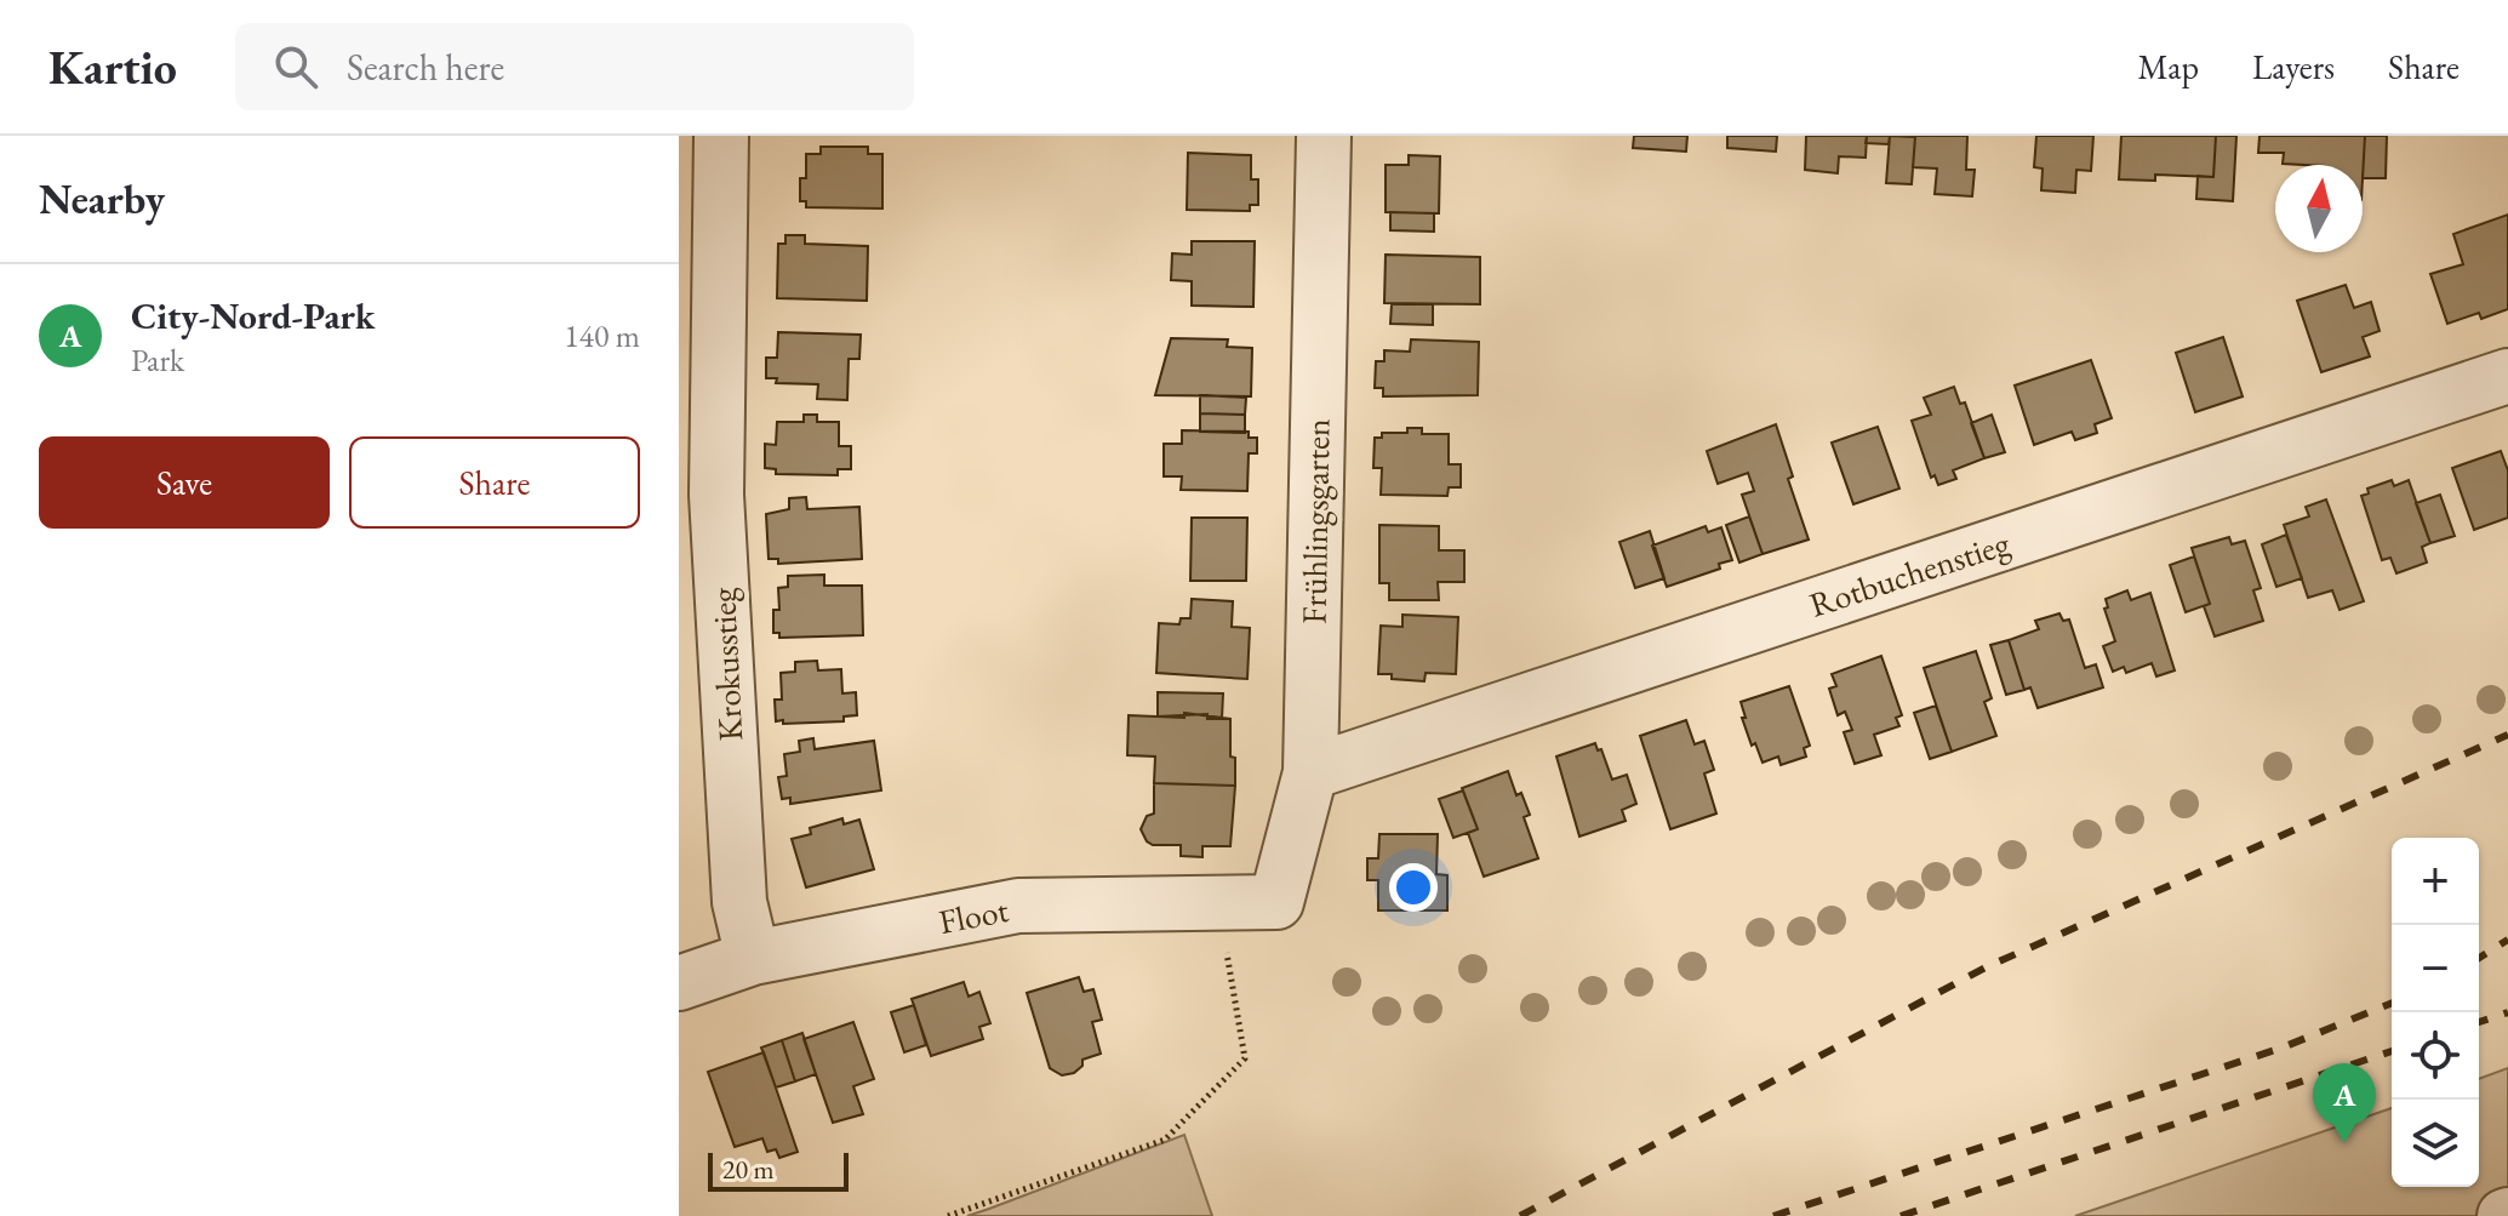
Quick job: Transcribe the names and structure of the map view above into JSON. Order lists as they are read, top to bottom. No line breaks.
{"streets":{"street":["Frühlingsgarten","Rotbuchenstieg","Krokusstieg","Floot"]},"crossings":[["Frühlingsgarten","Rotbuchenstieg"],["Frühlingsgarten","Floot"],["Krokusstieg","Floot"]],"scale_bar":"20 m","north":"top","page":{"header":"Kartio","search":"Search here","nav":["Map","Layers","Share"],"heading":"Nearby","list":[{"mark":"A","name":"City-Nord-Park","note":"Park","value":"140 m"}],"buttons":["Save","Share"],"map_buttons":["+","−"],"pins":"A","scale":"20 m"}}
